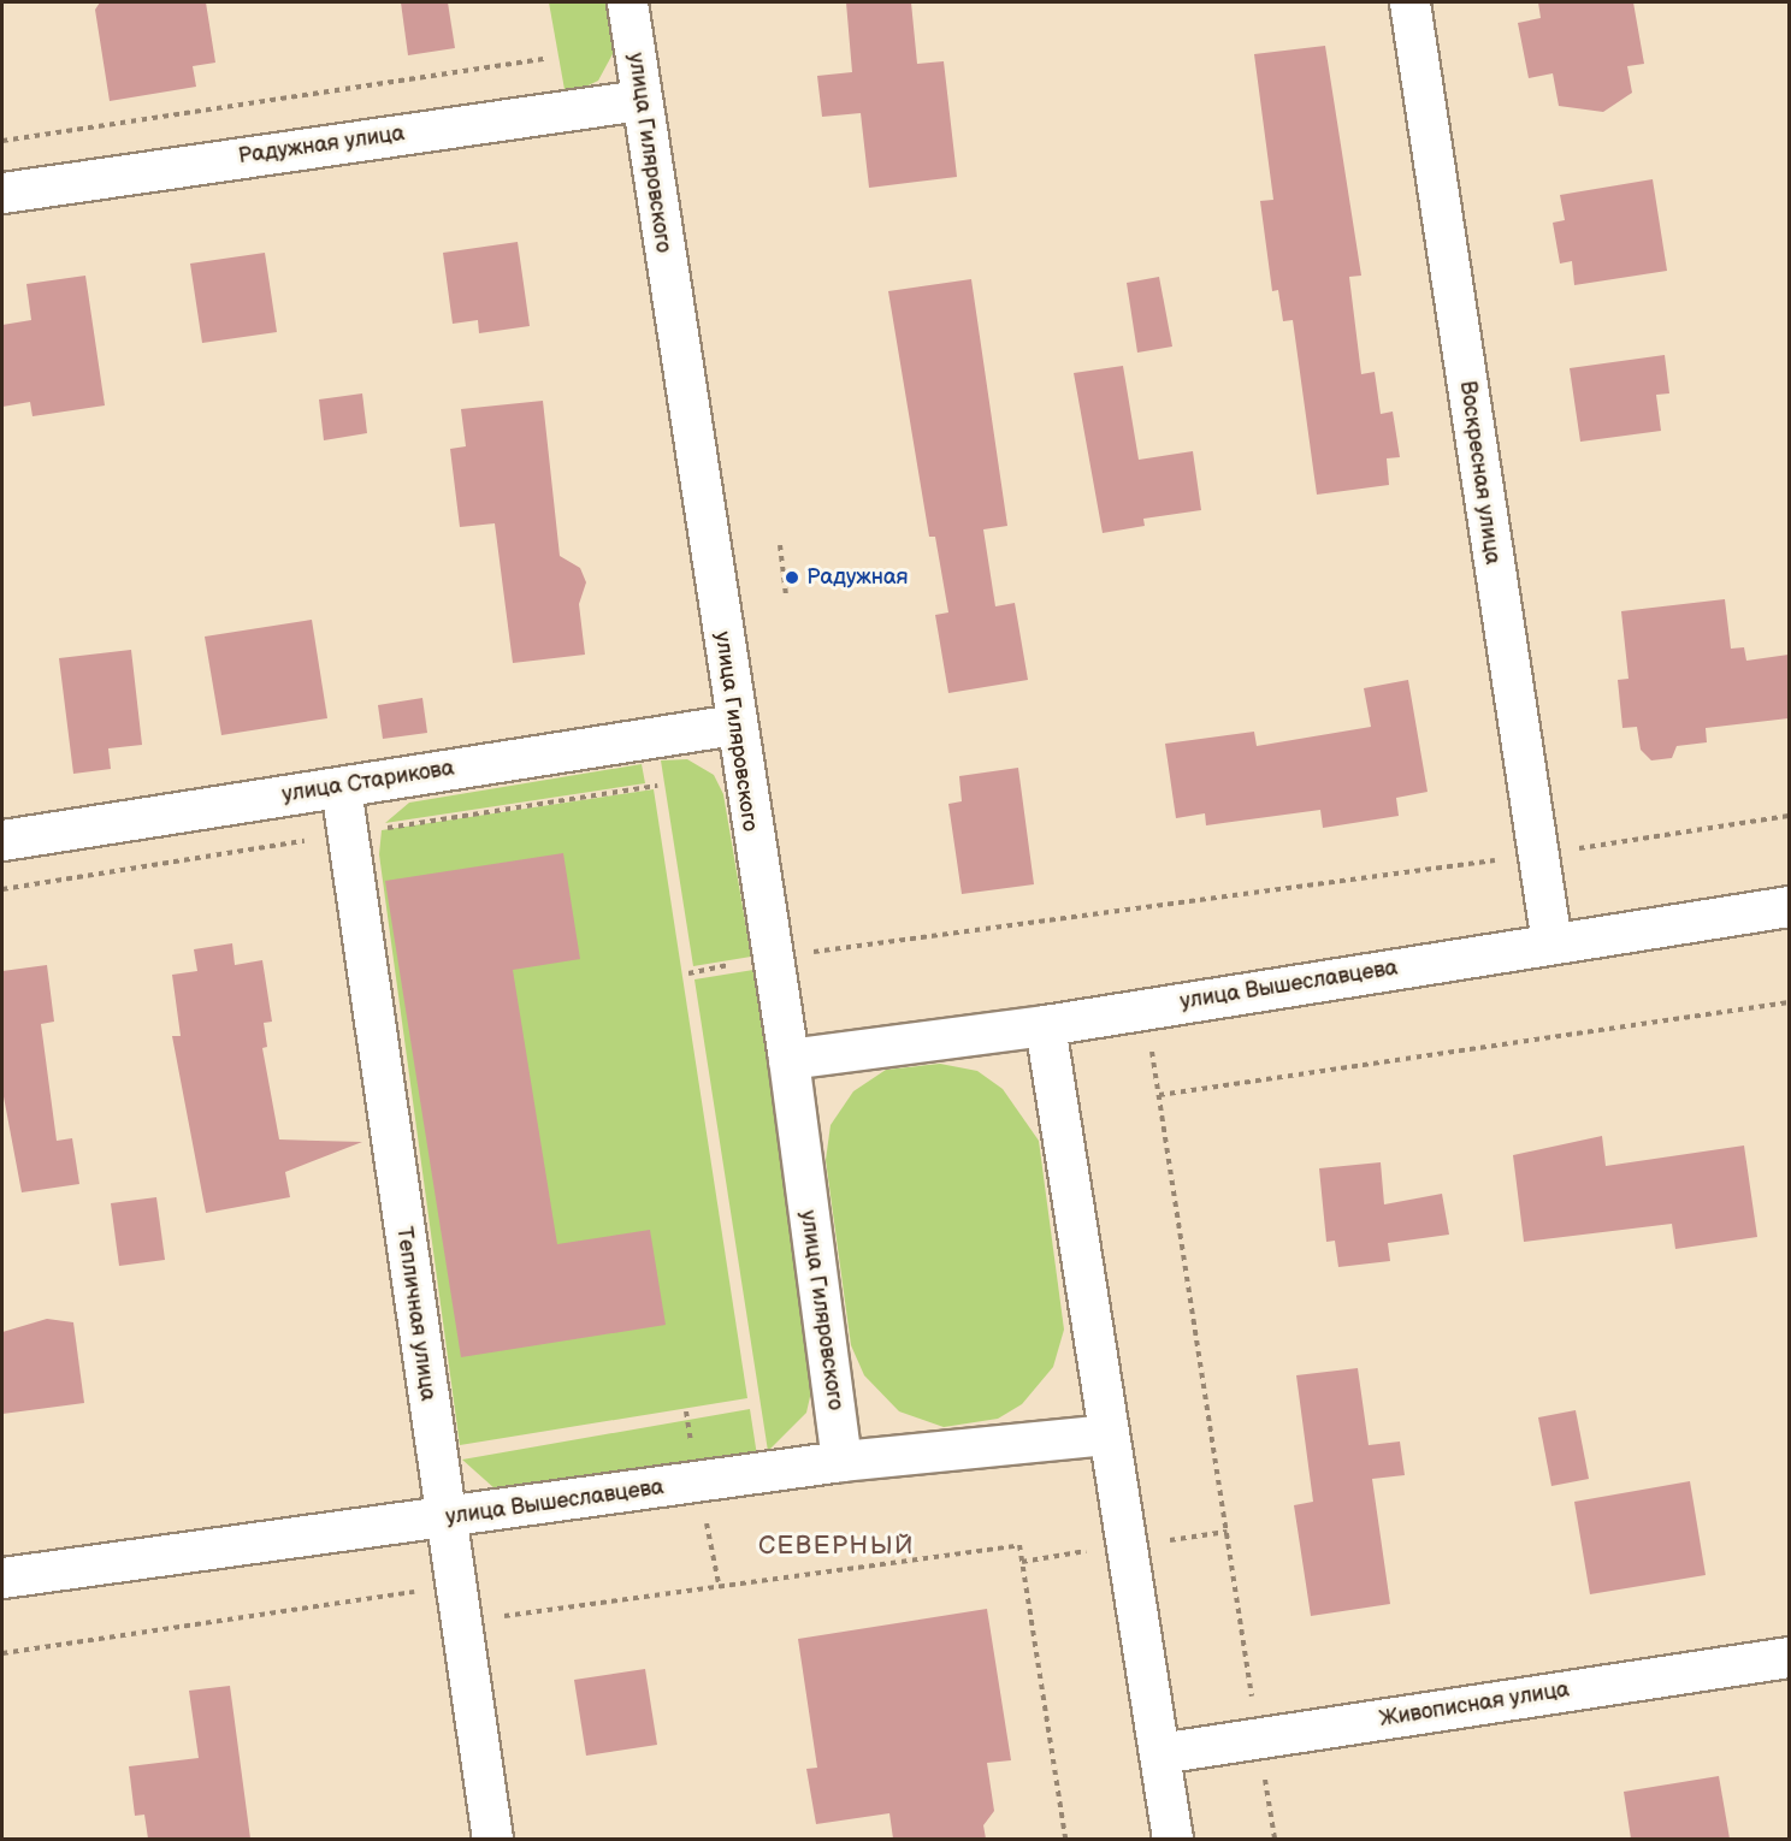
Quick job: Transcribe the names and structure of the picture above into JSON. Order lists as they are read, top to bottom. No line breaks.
{"streets":{"street":["Радужная улица","улица Гиляровского","Воскресная улица","улица Старикова","улица Вышеславцева","Тепличная улица","Живописная улица"]},"crossings":[["Радужная улица","улица Гиляровского"],["улица Гиляровского","улица Старикова"],["улица Гиляровского","улица Вышеславцева"],["Воскресная улица","улица Вышеславцева"],["улица Старикова","Тепличная улица"],["улица Вышеславцева","Тепличная улица"]],"districts":["СЕВЕРНЫЙ"],"places":["Радужная"]}
